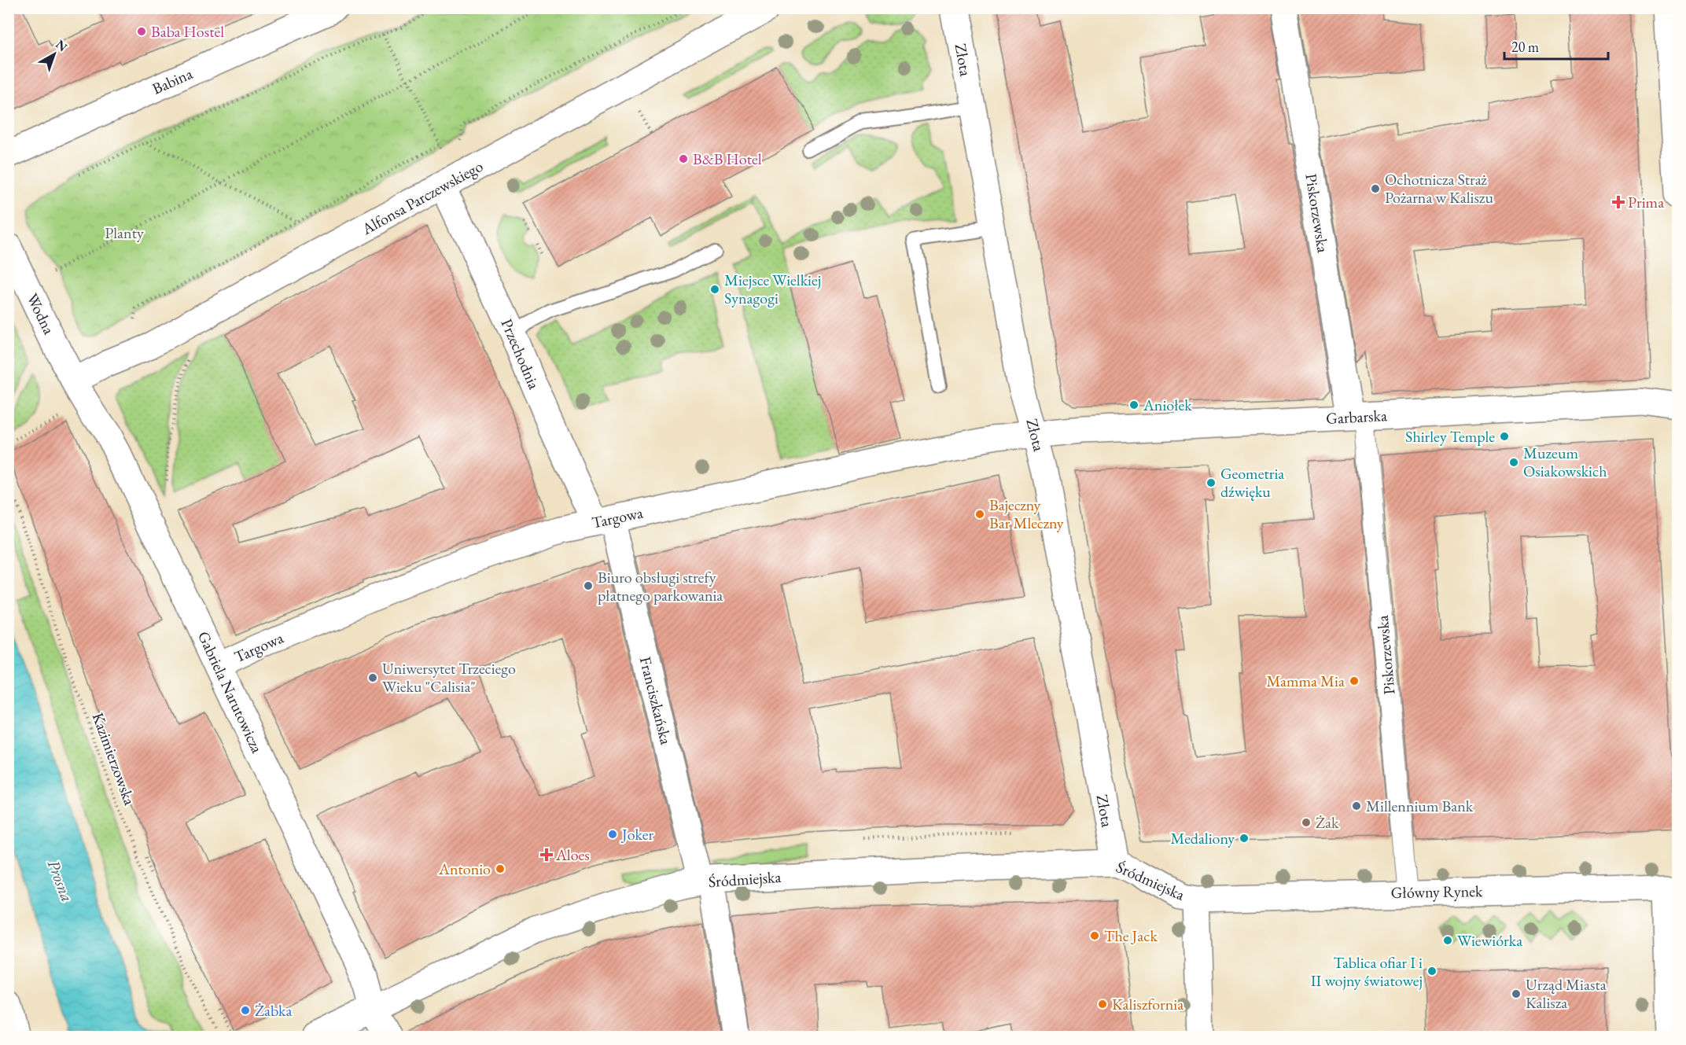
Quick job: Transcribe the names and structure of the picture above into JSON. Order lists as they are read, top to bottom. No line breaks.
{"streets":{"street":["Złota","Babina","Alfonsa Parczewskiego","Piskorzewska","Wodna","Przechodnia","Garbarska","Targowa","Gabriela Narutowicza","Franciszkańska","Śródmiejska","Główny Rynek"],"path":["Kazimierzowska"]},"crossings":[["Złota","Garbarska"],["Złota","Targowa"],["Złota","Śródmiejska"],["Alfonsa Parczewskiego","Wodna"],["Alfonsa Parczewskiego","Przechodnia"],["Alfonsa Parczewskiego","Gabriela Narutowicza"],["Piskorzewska","Garbarska"],["Piskorzewska","Główny Rynek"],["Wodna","Gabriela Narutowicza"],["Przechodnia","Targowa"],["Przechodnia","Franciszkańska"],["Garbarska","Targowa"],["Targowa","Gabriela Narutowicza"],["Targowa","Franciszkańska"],["Gabriela Narutowicza","Śródmiejska"],["Franciszkańska","Śródmiejska"],["Śródmiejska","Główny Rynek"]],"water":["Prosna"],"parks":["Planty"],"places":{"other":["Baba Hostel","B&B Hotel","Ochotnicza Straż Pożarna w Kaliszu","Miejsce Wielkiej Synagogi","Aniołek","Shirley Temple","Muzeum Osiakowskich","Geometria dźwięku","Bajeczny Bar Mleczny","Biuro obsługi strefy płatnego parkowania","Uniwersytet Trzeciego Wieku \"Calisia\"","Mamma Mia","Millennium Bank","Żak","Joker","Medaliony","Antonio","The Jack","Wiewiórka","Tablica ofiar I i II wojny światowej","Urząd Miasta Kalisza","Kaliszfornia","Żabka"],"health":["Prima","Aloes"]},"scale_bar":"20 m","north":"top right"}
